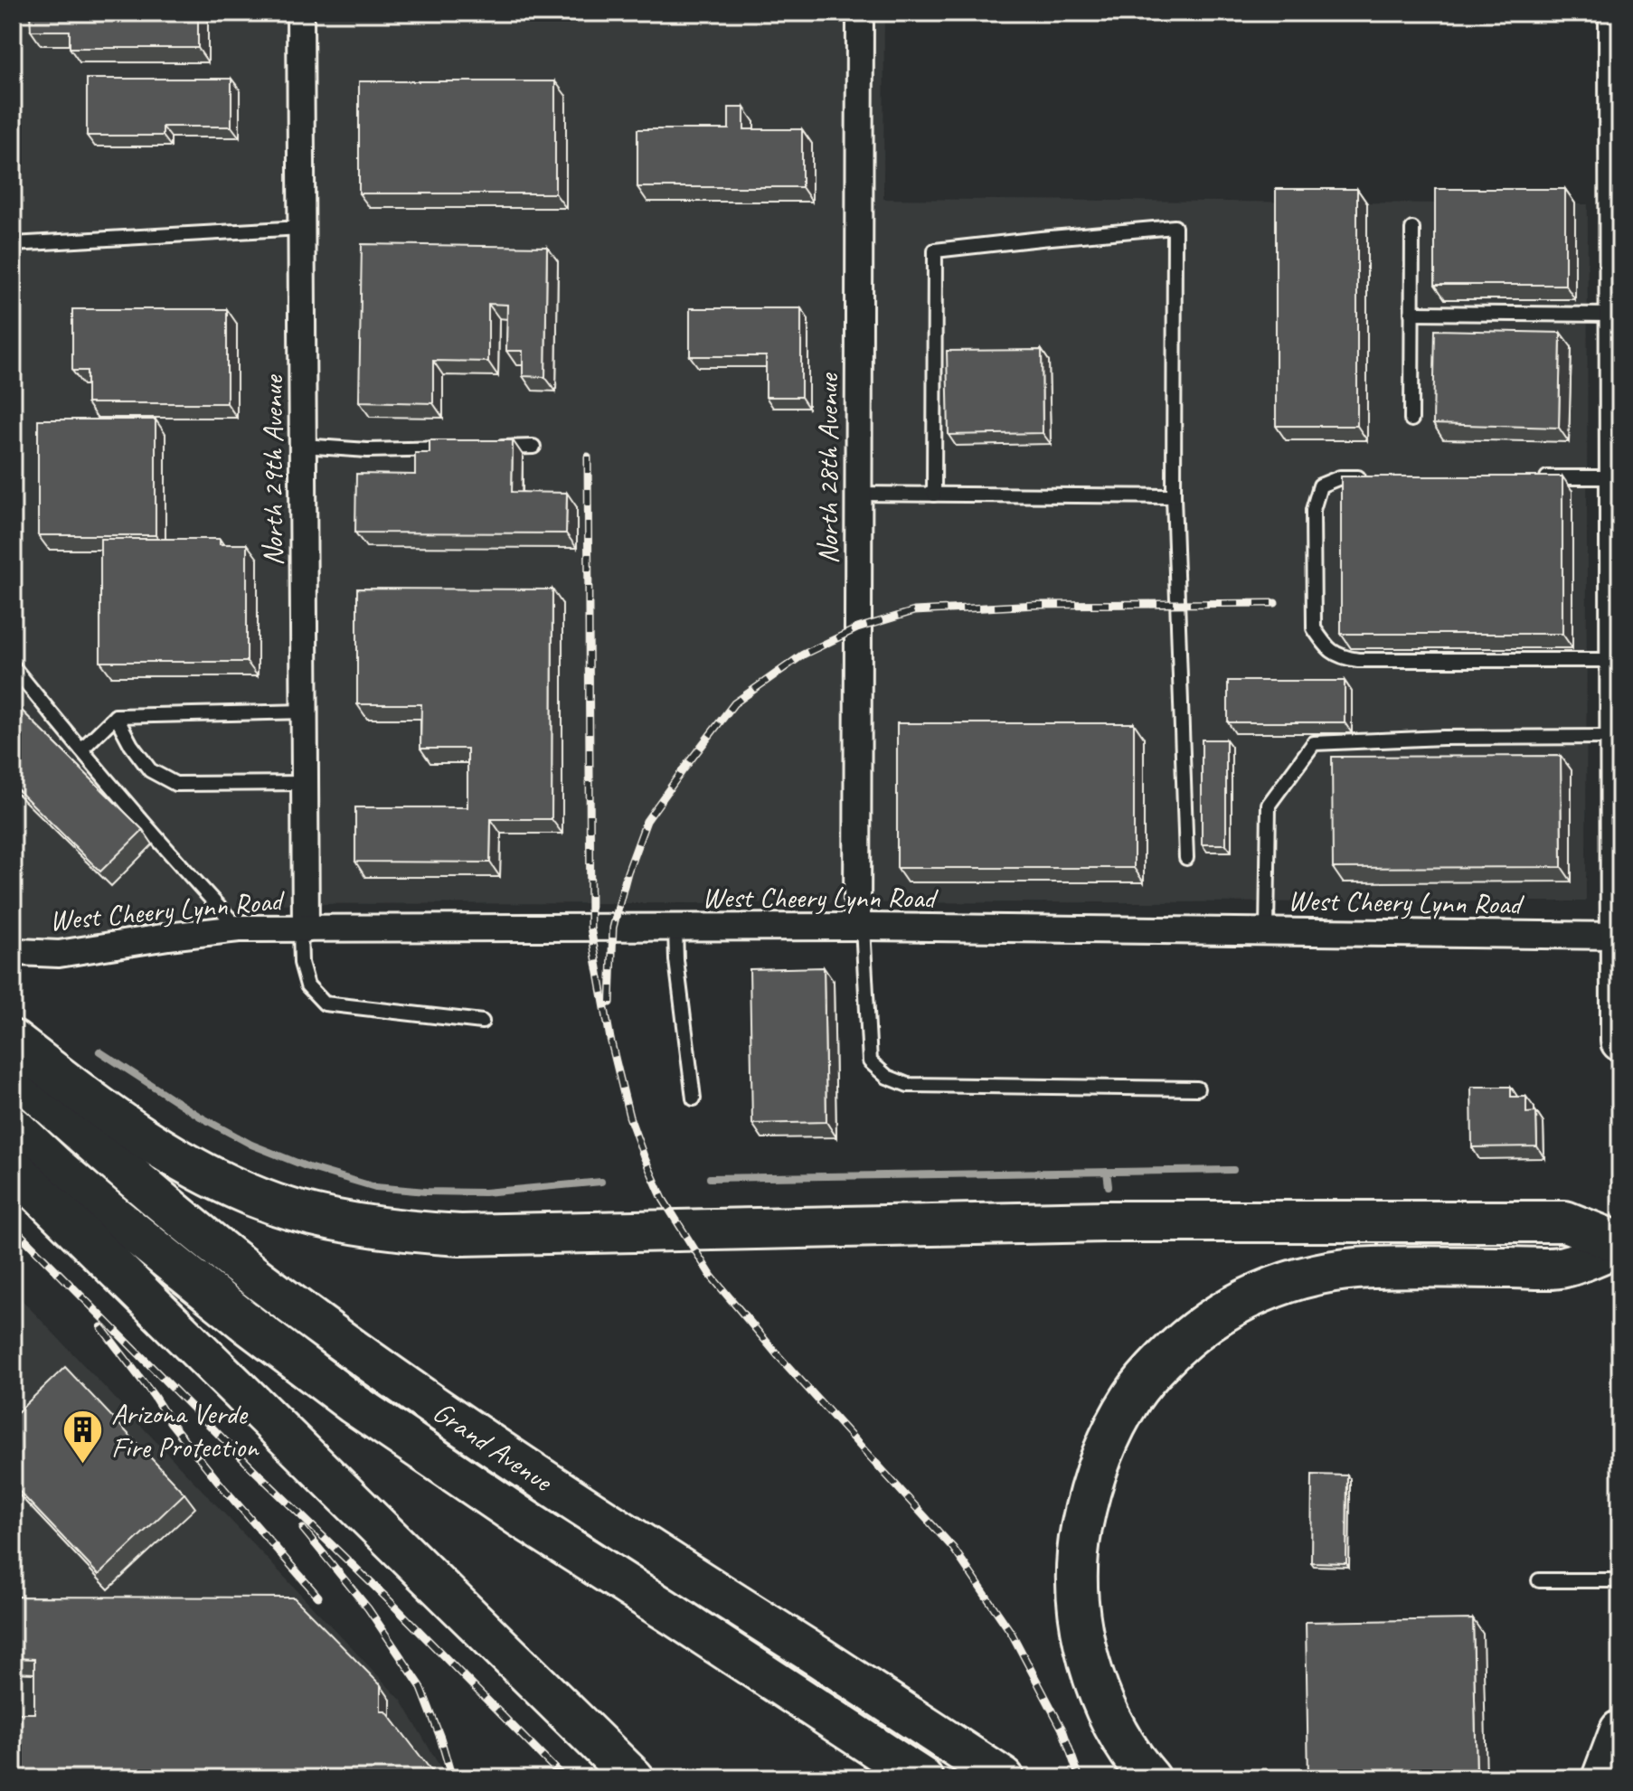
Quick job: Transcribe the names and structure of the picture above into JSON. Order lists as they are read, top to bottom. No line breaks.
{"streets":{"main road":["Grand Avenue"],"street":["North 28th Avenue","North 29th Avenue","West Cheery Lynn Road"]},"crossings":[["North 28th Avenue","West Cheery Lynn Road"],["North 29th Avenue","West Cheery Lynn Road"]],"places":{"building":["Arizona Verde Fire Protection"]}}
